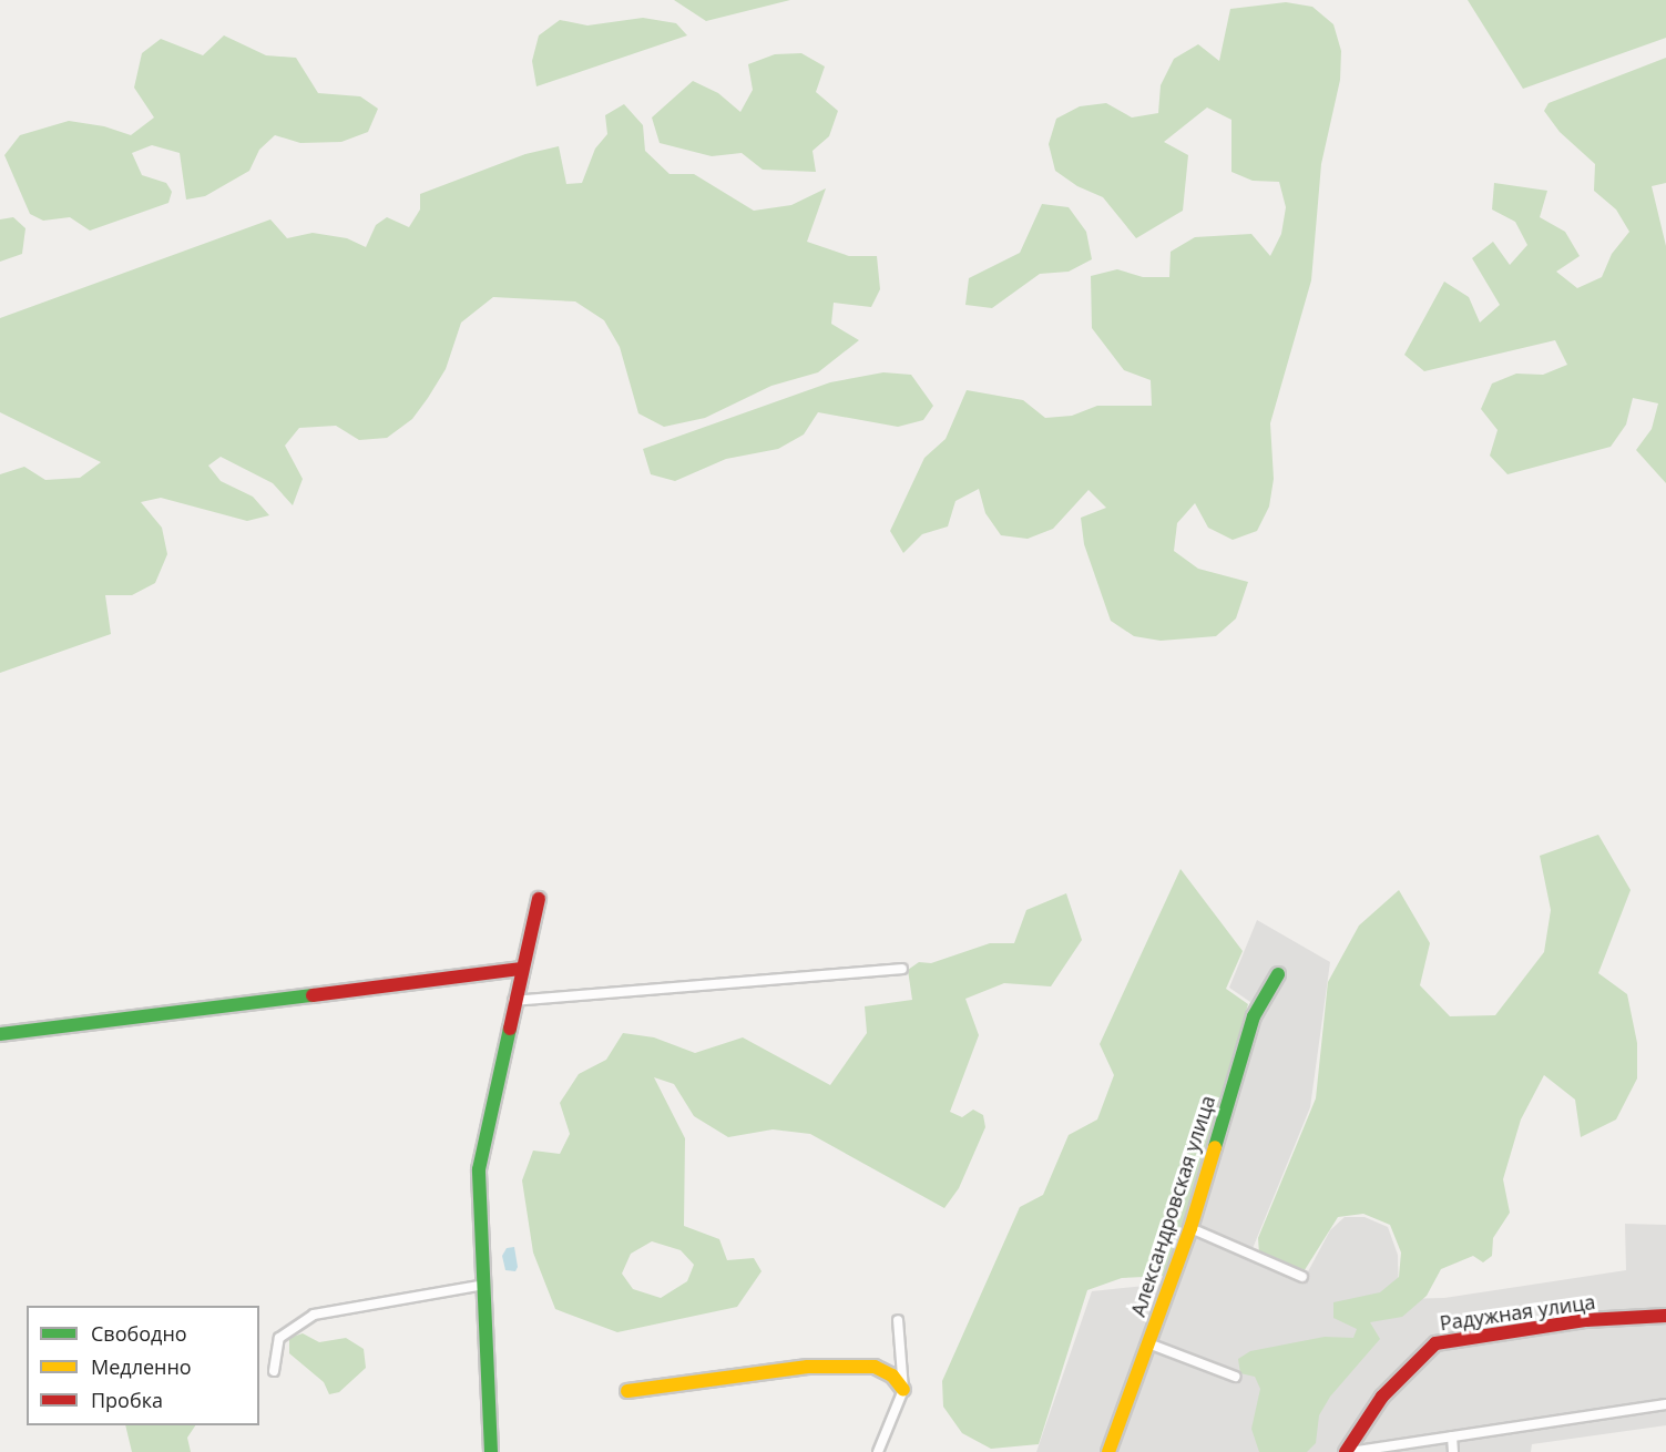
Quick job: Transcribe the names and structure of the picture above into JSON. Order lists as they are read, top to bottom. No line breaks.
{"streets":{"street":["Александровская улица","Радужная улица"]},"legend":["Свободно","Медленно","Пробка"]}
